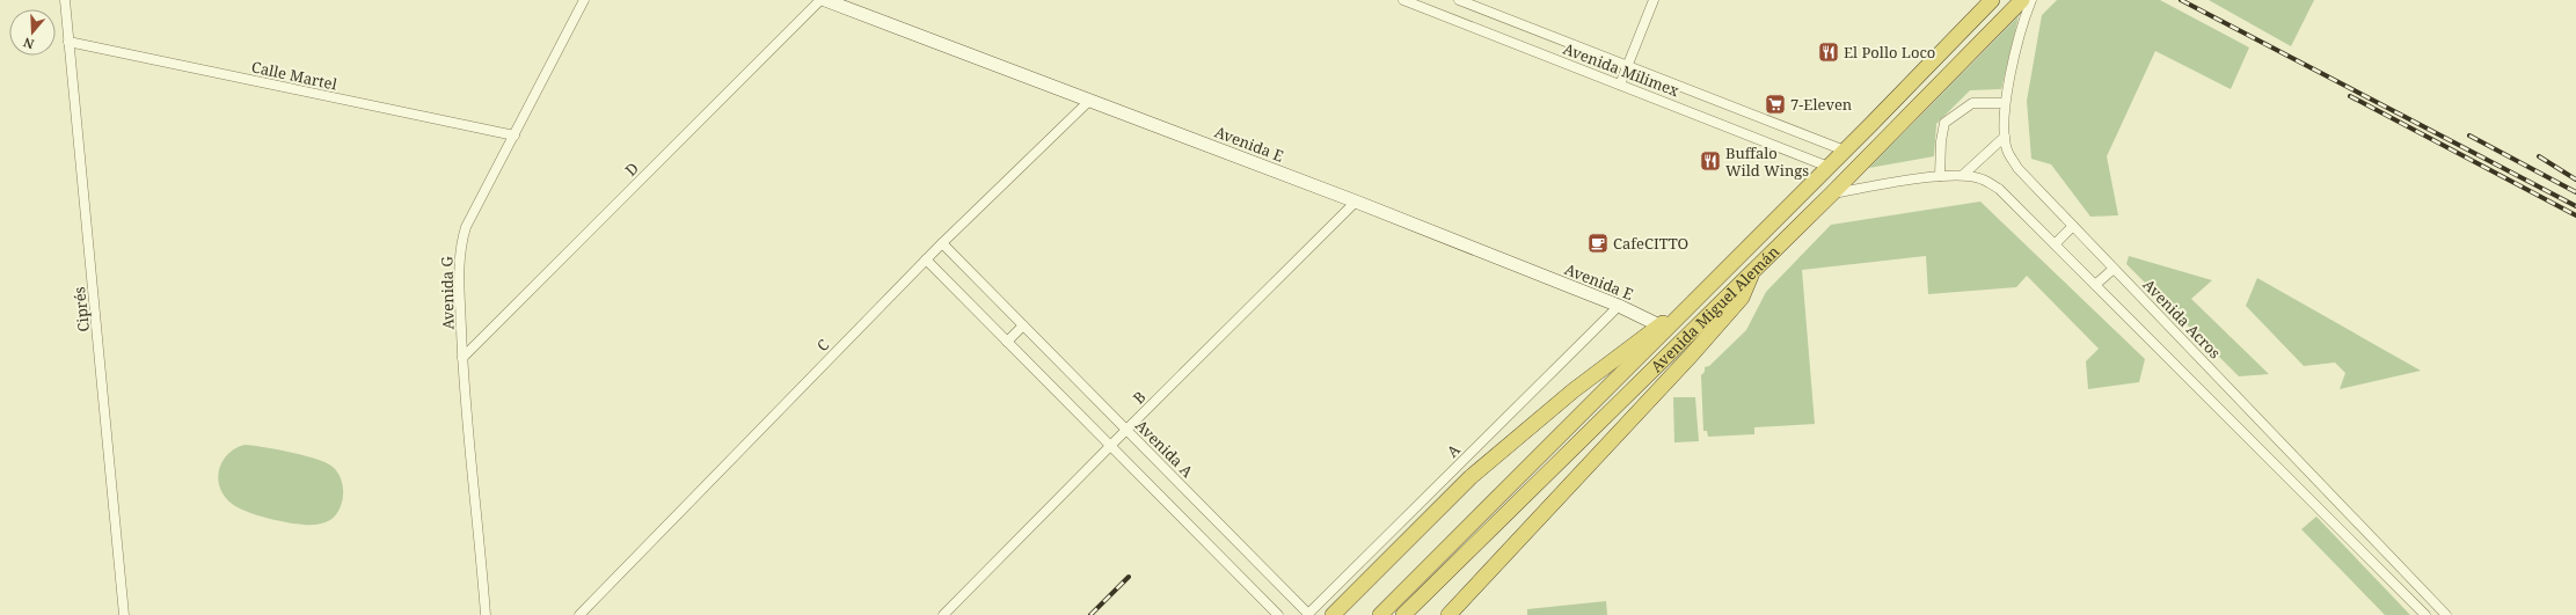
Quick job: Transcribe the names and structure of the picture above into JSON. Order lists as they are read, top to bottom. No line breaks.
{"streets":{"highway":["Avenida Miguel Alemán"],"main road":["Avenida E"],"street":["Avenida Milimex","Calle Martel","D","Avenida G","Ciprés","Avenida Acros","C","B","Avenida A","A"]},"crossings":[["Avenida Milimex","Avenida Miguel Alemán"],["Calle Martel","Avenida G"],["Calle Martel","Ciprés"],["Avenida E","C"],["Avenida E","B"],["Avenida E","A"],["D","Avenida G"],["C","Avenida A"],["B","Avenida A"],["Avenida A","A"]],"places":{"restaurant":["El Pollo Loco","Buffalo Wild Wings"],"supermarket":["7-Eleven"],"cafe":["CafeCITTO"]},"north":"bottom"}
